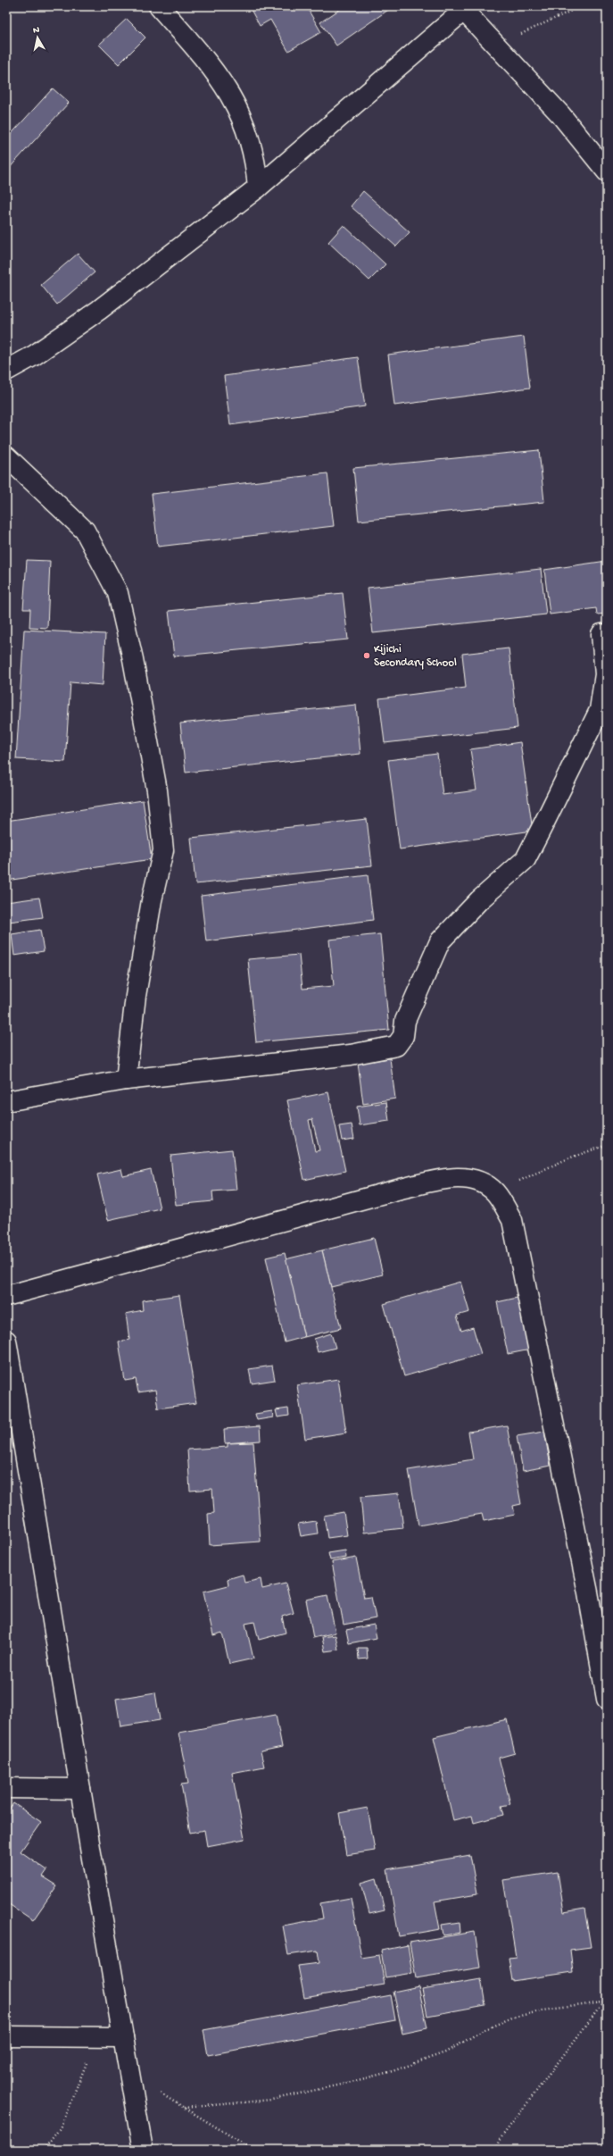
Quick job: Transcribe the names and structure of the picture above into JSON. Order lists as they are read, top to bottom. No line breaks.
{"places":["Kijichi Secondary School"],"north":"top"}
